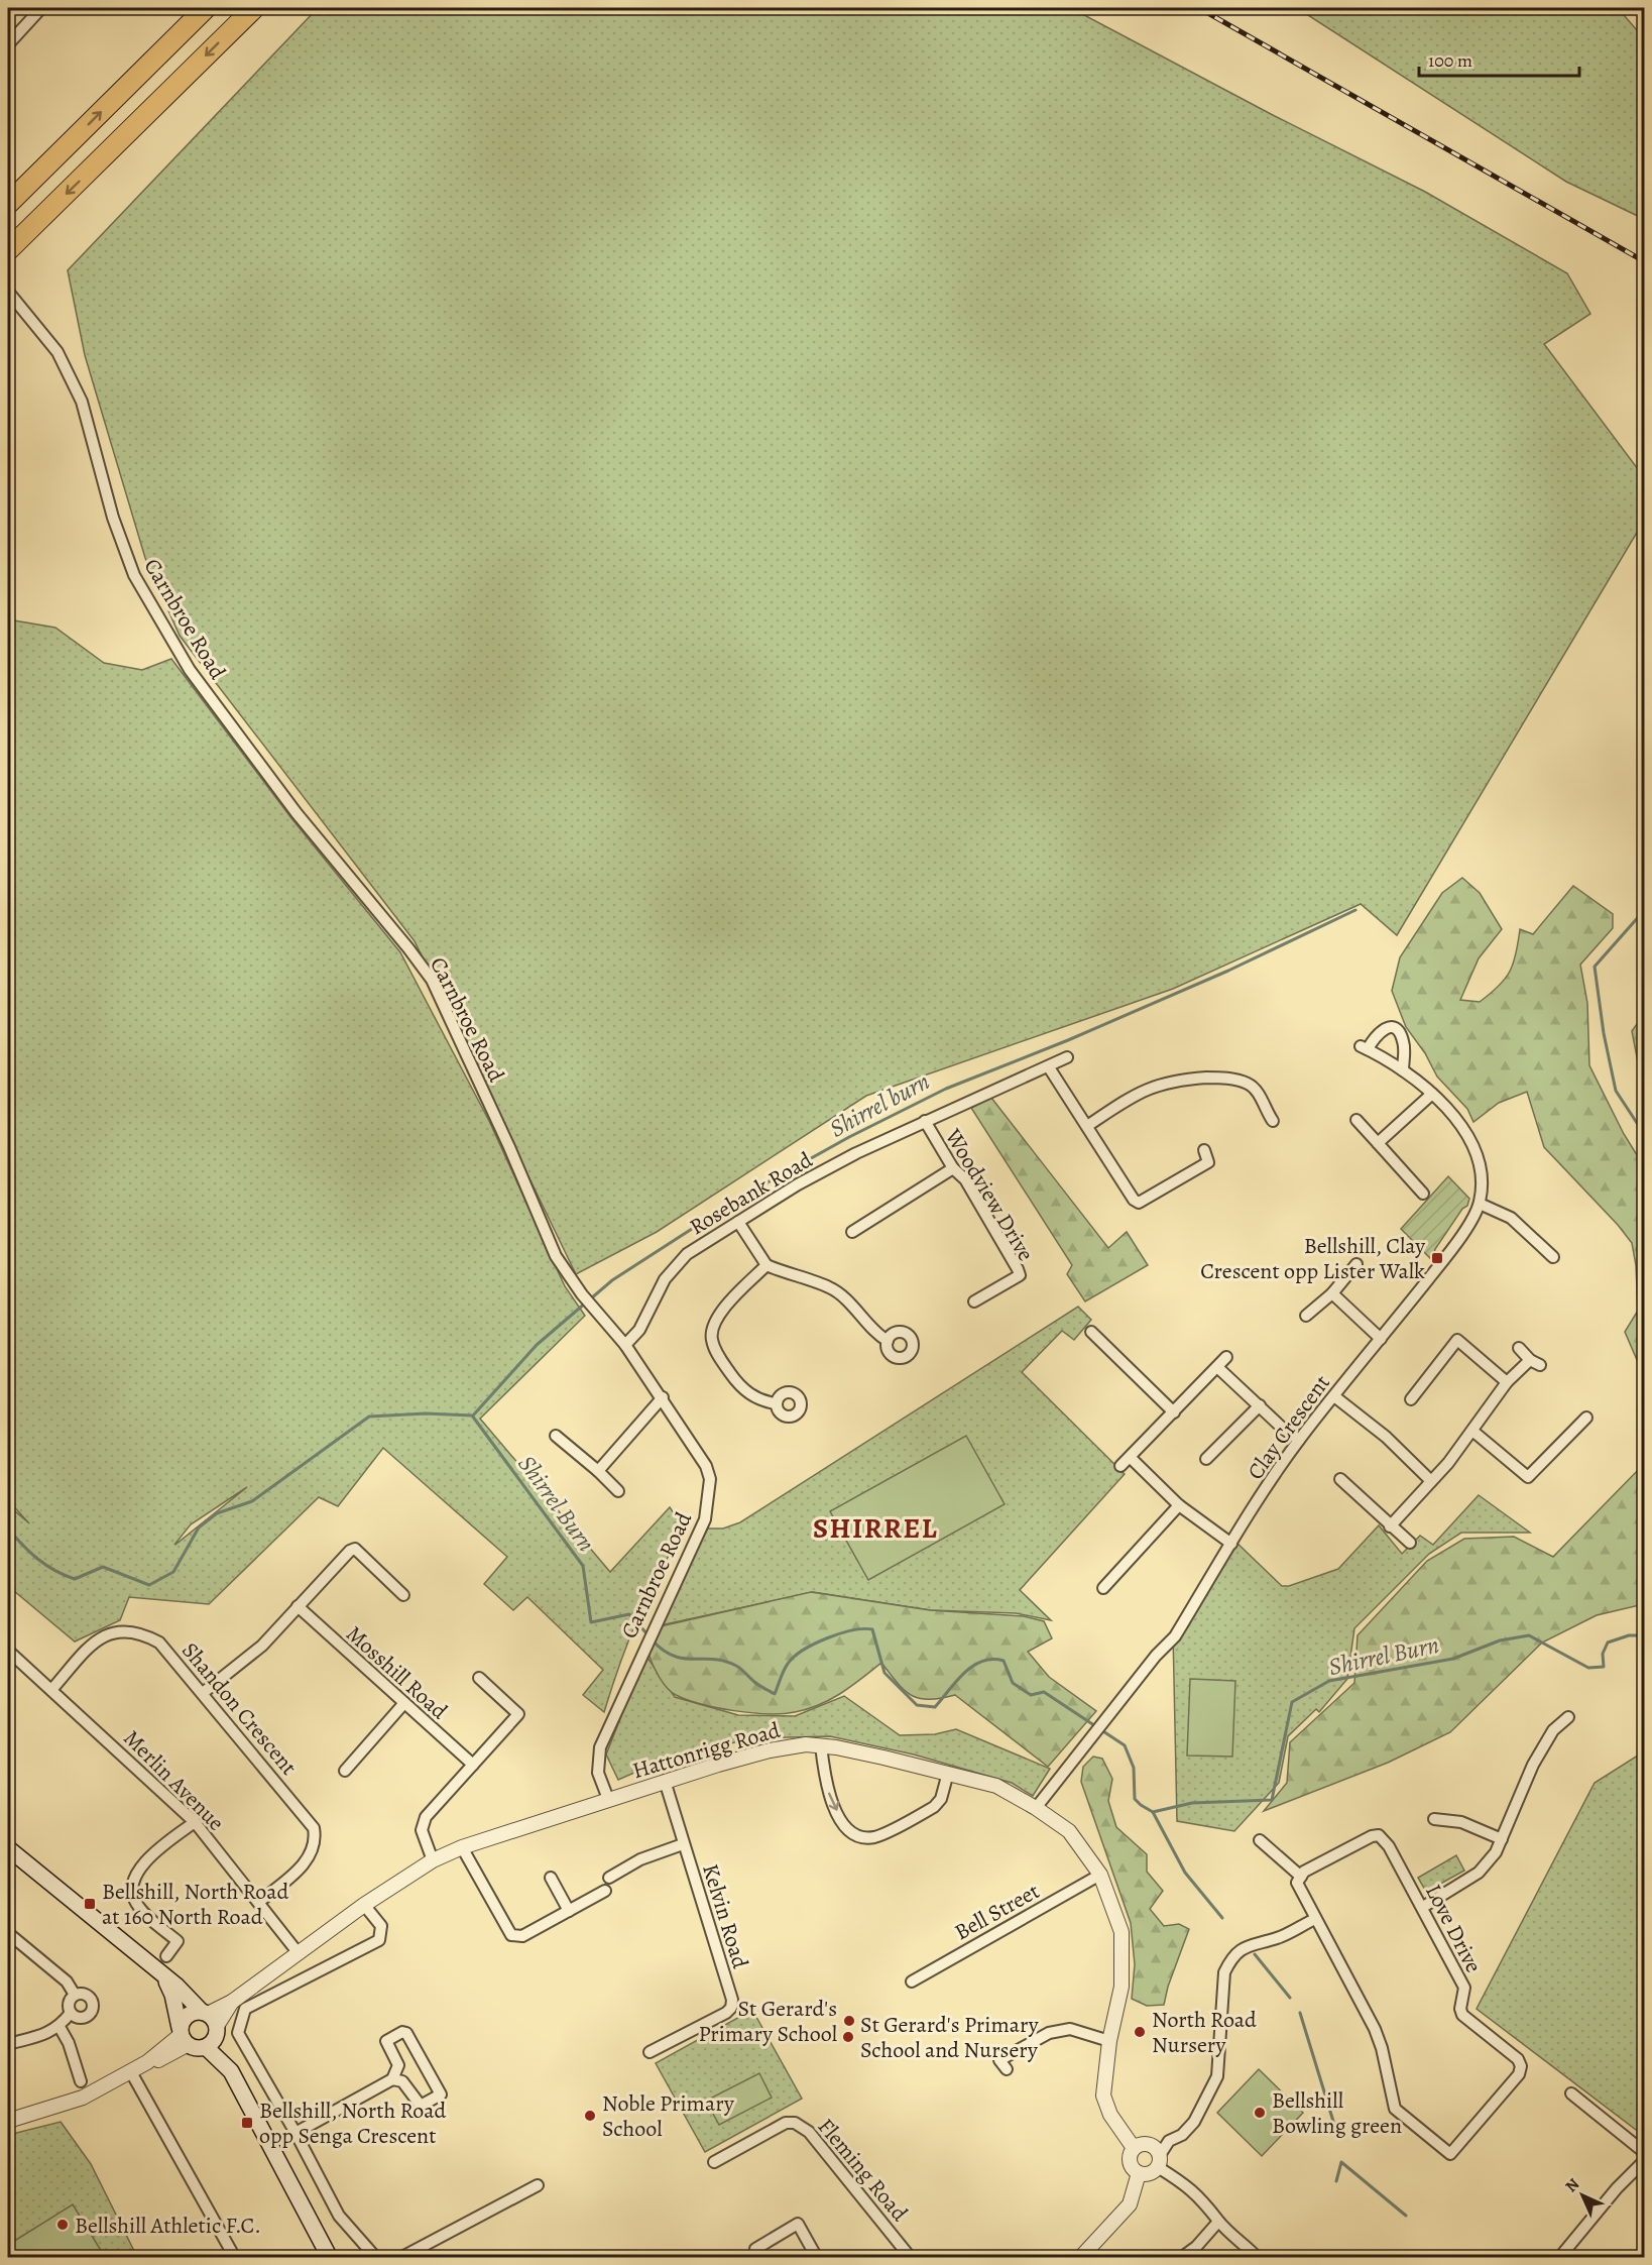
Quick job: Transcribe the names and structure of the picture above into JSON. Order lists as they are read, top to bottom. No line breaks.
{"streets":{"street":["Carnbroe Road","Rosebank Road","Woodview Drive","Clay Crescent","Mosshill Road","Shandon Crescent","Hattonrigg Road","Merlin Avenue","Bell Street","Kelvin Road","Love Drive","Fleming Road"]},"crossings":[["Carnbroe Road","Rosebank Road"],["Carnbroe Road","Hattonrigg Road"],["Rosebank Road","Woodview Drive"],["Clay Crescent","Hattonrigg Road"],["Shandon Crescent","Merlin Avenue"],["Hattonrigg Road","Merlin Avenue"],["Hattonrigg Road","Bell Street"],["Hattonrigg Road","Kelvin Road"]],"districts":["SHIRREL"],"water":["Shirrel burn","Shirrel Burn"],"places":{"transit":["Bellshill, Clay Crescent opp Lister Walk","Bellshill, North Road at 160 North Road","Bellshill, North Road opp Senga Crescent"],"other":["St Gerard's Primary School","North Road Nursery","St Gerard's Primary School and Nursery","Bellshill Bowling green","Noble Primary School","Bellshill Athletic F.C."]},"scale_bar":"100 m","north":"top left"}
